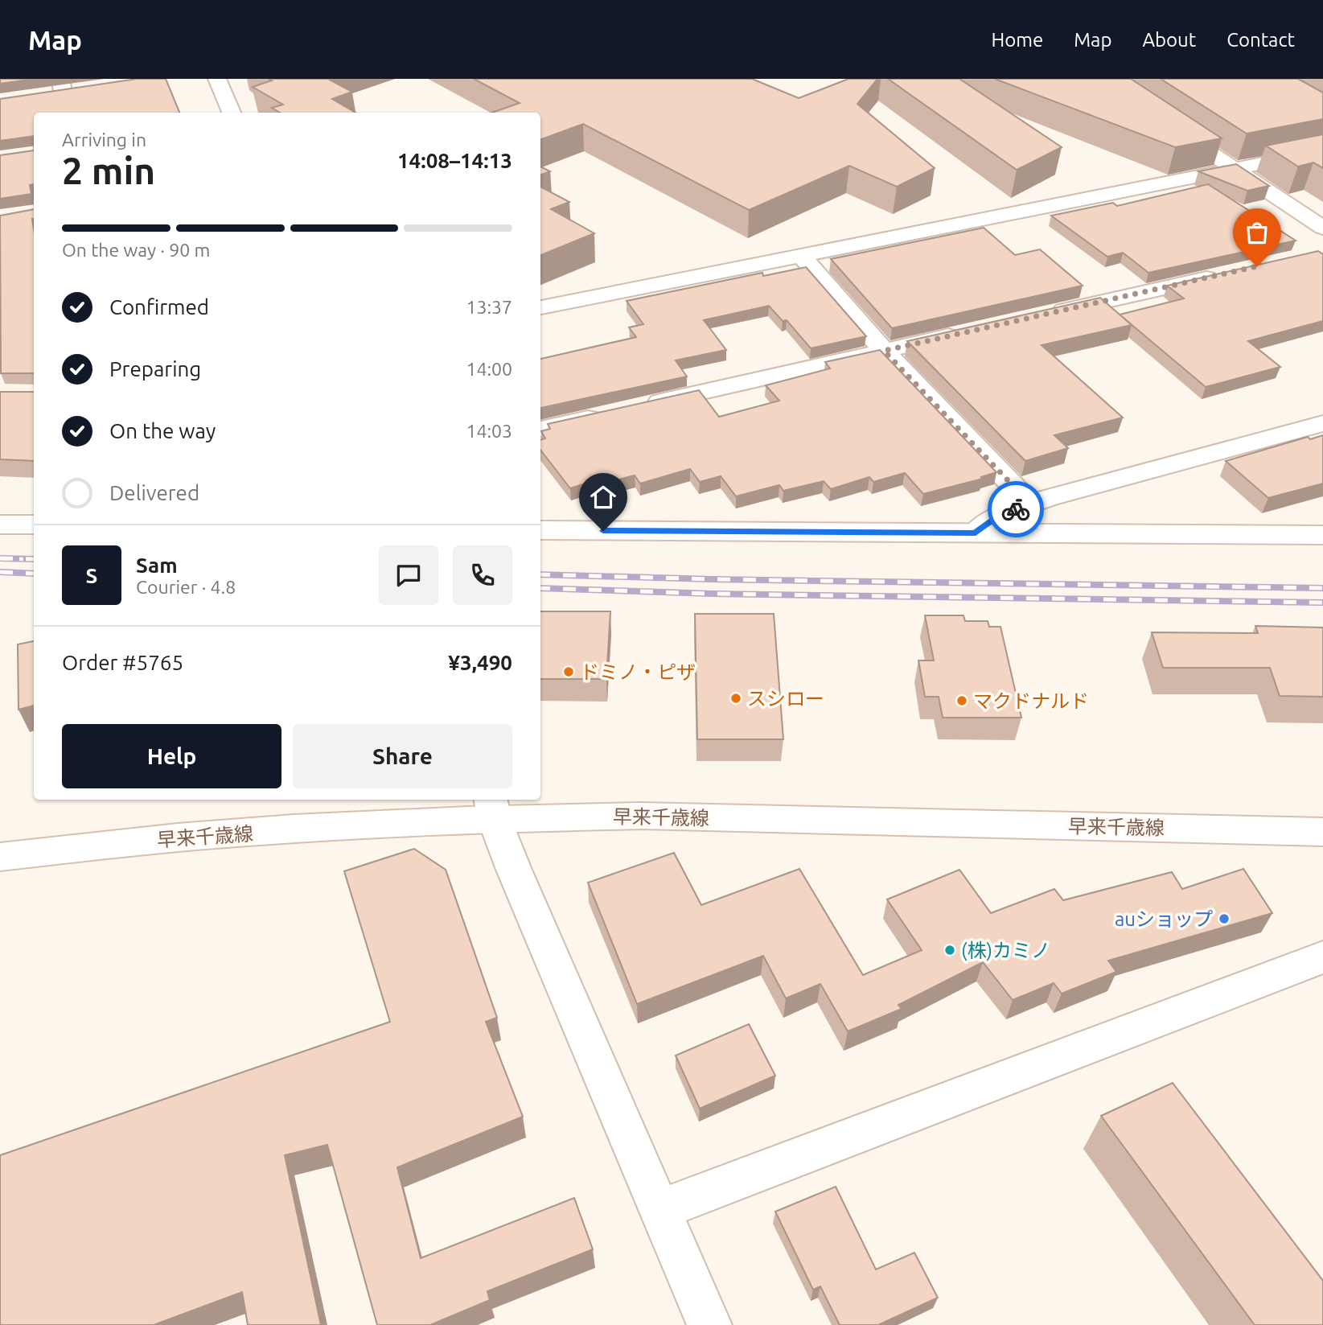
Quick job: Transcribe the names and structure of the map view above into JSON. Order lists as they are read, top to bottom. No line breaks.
{"streets":{"street":["早来千歳線"]},"places":["ドミノ・ピザ","スシロー","マクドナルド","auショップ","(株)カミノ"],"page":{"header":"Map","nav":["Home","Map","About","Contact"],"heading":["2 min","Arriving in","14:08–14:13"],"panel":["Sam","Courier · 4.8","Order #5765","¥3,490"],"bar":"On the way · 90 m","list":[["Confirmed","13:37"],["Preparing","14:00"],["On the way","14:03"],"Delivered"],"round":"S","buttons":["Help","Share"]}}
